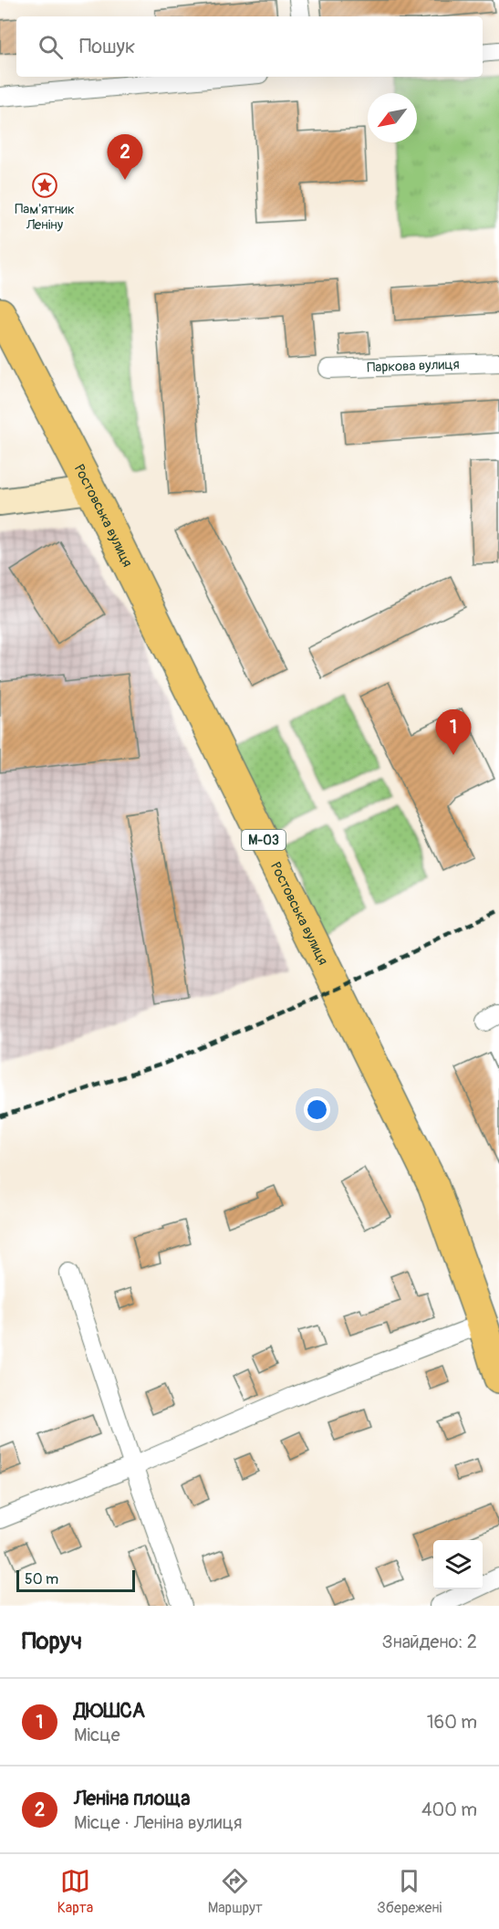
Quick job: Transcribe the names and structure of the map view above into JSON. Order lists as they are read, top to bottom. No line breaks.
{"streets":{"highway":["Ростовська вулиця","М-03"],"street":["Паркова вулиця"]},"places":{"place":["Пам'ятник Леніну"]},"scale_bar":"50 m","north":"bottom left","page":{"search":"Пошук","pins":["2","1"],"scale":"50 m","heading":["Поруч","Знайдено: 2"],"list":[{"mark":"1","name":"ДЮШСА","note":"Місце","value":"160 m"},{"mark":"2","name":"Леніна площа","note":"Місце · Леніна вулиця","value":"400 m"}],"nav":["Карта","Маршрут","Збережені"]}}
